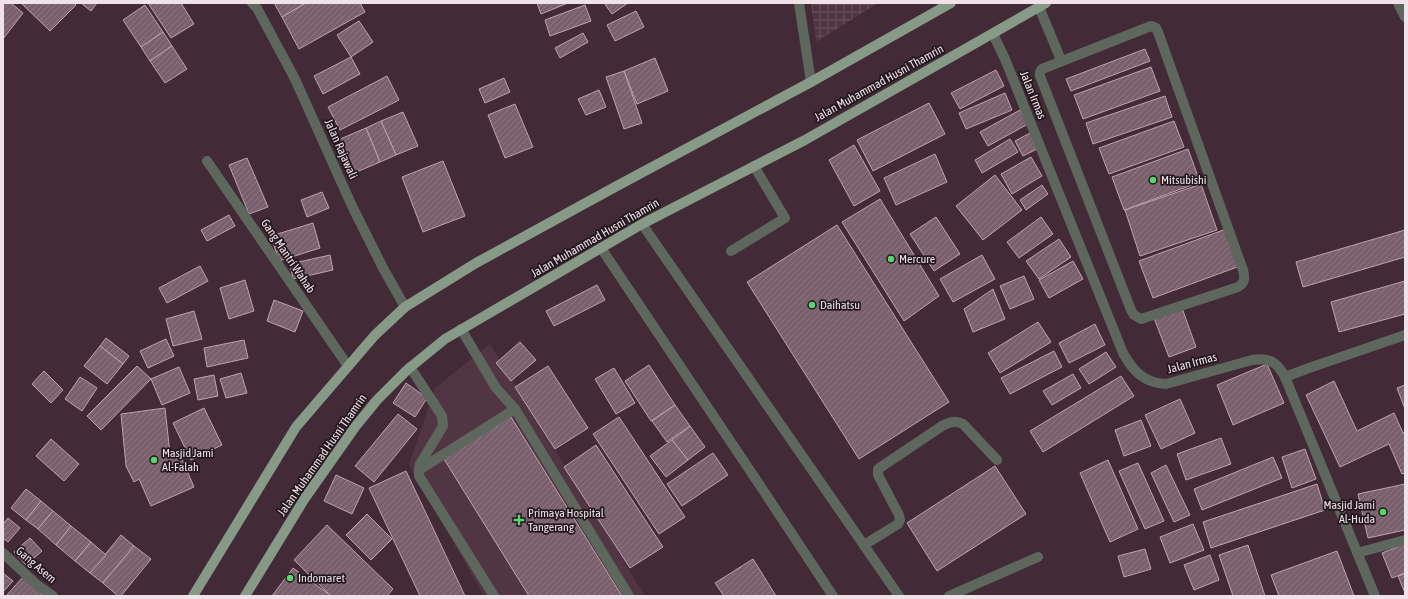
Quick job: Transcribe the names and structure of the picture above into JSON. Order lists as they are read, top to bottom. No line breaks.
{"streets":{"main road":["Jalan Muhammad Husni Thamrin"],"street":["Jalan Irmas","Jalan Rajawali","Gang Mantri Wahab","Gang Asem"]},"crossings":[["Jalan Muhammad Husni Thamrin","Jalan Irmas"]],"places":{"other":["Mitsubishi","Mercure","Daihatsu","Masjid Jami Al-Falah","Masjid Jami Al-Huda","Indomaret"],"health":["Primaya Hospital Tangerang"]}}
